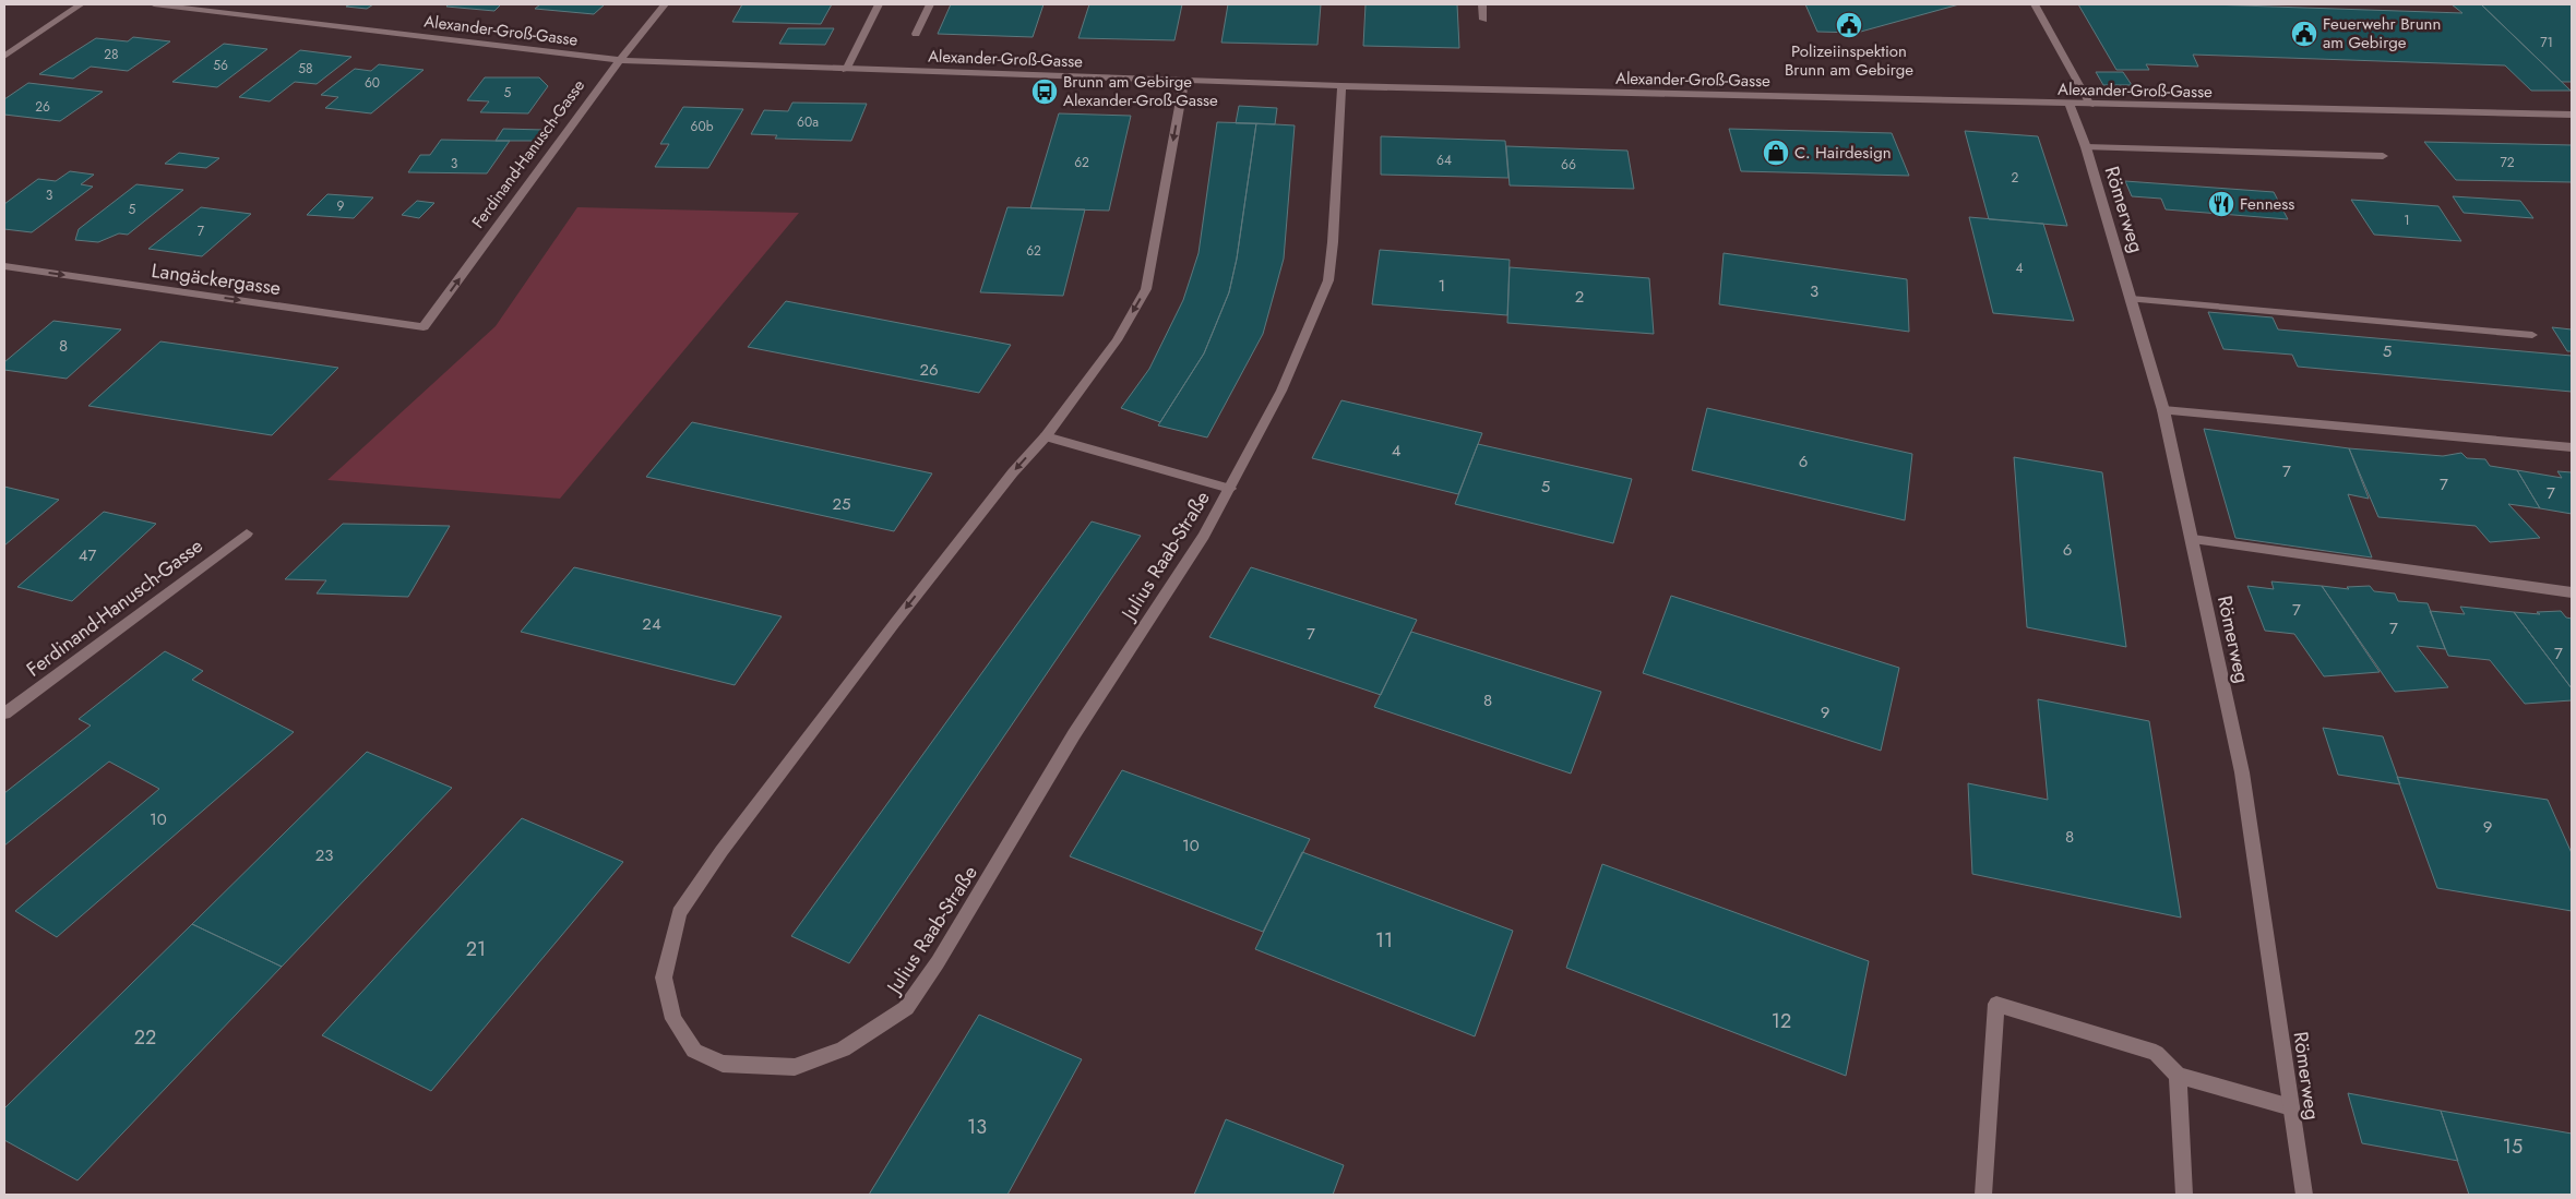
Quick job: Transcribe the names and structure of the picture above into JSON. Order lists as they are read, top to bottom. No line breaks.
{"streets":{"street":["Alexander-Groß-Gasse","Ferdinand-Hanusch-Gasse","Römerweg","Langäckergasse","Julius Raab-Straße"]},"crossings":[["Alexander-Groß-Gasse","Ferdinand-Hanusch-Gasse"],["Alexander-Groß-Gasse","Römerweg"],["Alexander-Groß-Gasse","Julius Raab-Straße"],["Ferdinand-Hanusch-Gasse","Langäckergasse"]],"one_way":["Ferdinand-Hanusch-Gasse","Langäckergasse"],"places":{"public building":["Polizeiinspektion Brunn am Gebirge","Feuerwehr Brunn am Gebirge"],"bus stop":["Brunn am Gebirge Alexander-Groß-Gasse"],"shop":["C. Hairdesign"],"restaurant":["Fenness"]},"house_numbers":["71","28","56","58","60","5","26","60a","60b","64","62","72","3","66","2","3","9","5","1","7","62","4","1","3","2","8","5","26","4","6","7","7","5","7","25","6","47","7","24","7","7","7","8","9","10","9","8","10","23","11","21","12","22","13","15"]}
